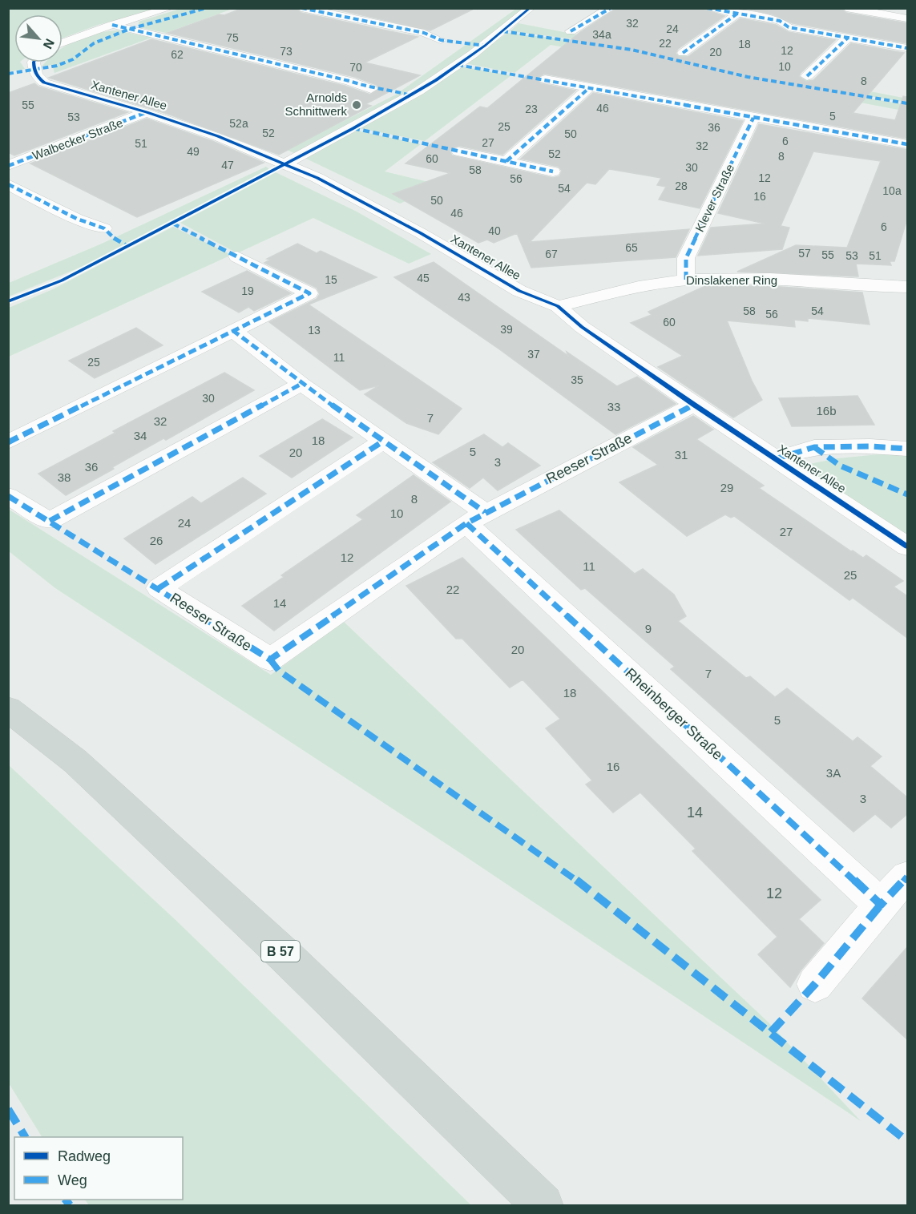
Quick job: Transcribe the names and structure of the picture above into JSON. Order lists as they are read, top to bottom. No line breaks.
{"streets":{"main road":["B 57"],"street":["Xantener Allee","Walbecker Straße","Klever Straße","Dinslakener Ring","Reeser Straße","Rheinberger Straße"]},"crossings":[["Xantener Allee","Walbecker Straße"],["Xantener Allee","Dinslakener Ring"],["Xantener Allee","Reeser Straße"],["Klever Straße","Dinslakener Ring"],["Reeser Straße","Rheinberger Straße"]],"places":["Arnolds Schnittwerk"],"house_numbers":["32","24","34a","75","22","18","12","73","20","62","10","70","8","55","46","23","5","53","52a","25","36","52","50","6","27","51","32","49","52","8","60","47","30","58","12","56","28","54","10a","16","50","46","6","40","65","57","67","55","53","51","45","15","19","43","58","54","56","60","39","13","37","11","25","35","30","33","16b","7","32","34","18","5","20","31","3","36","38","29","8","10","24","27","26","12","11","25","22","14","9","20","7","18","5","16","3A","3","14","12"],"legend":["Radweg","Weg"],"north":"bottom right"}
